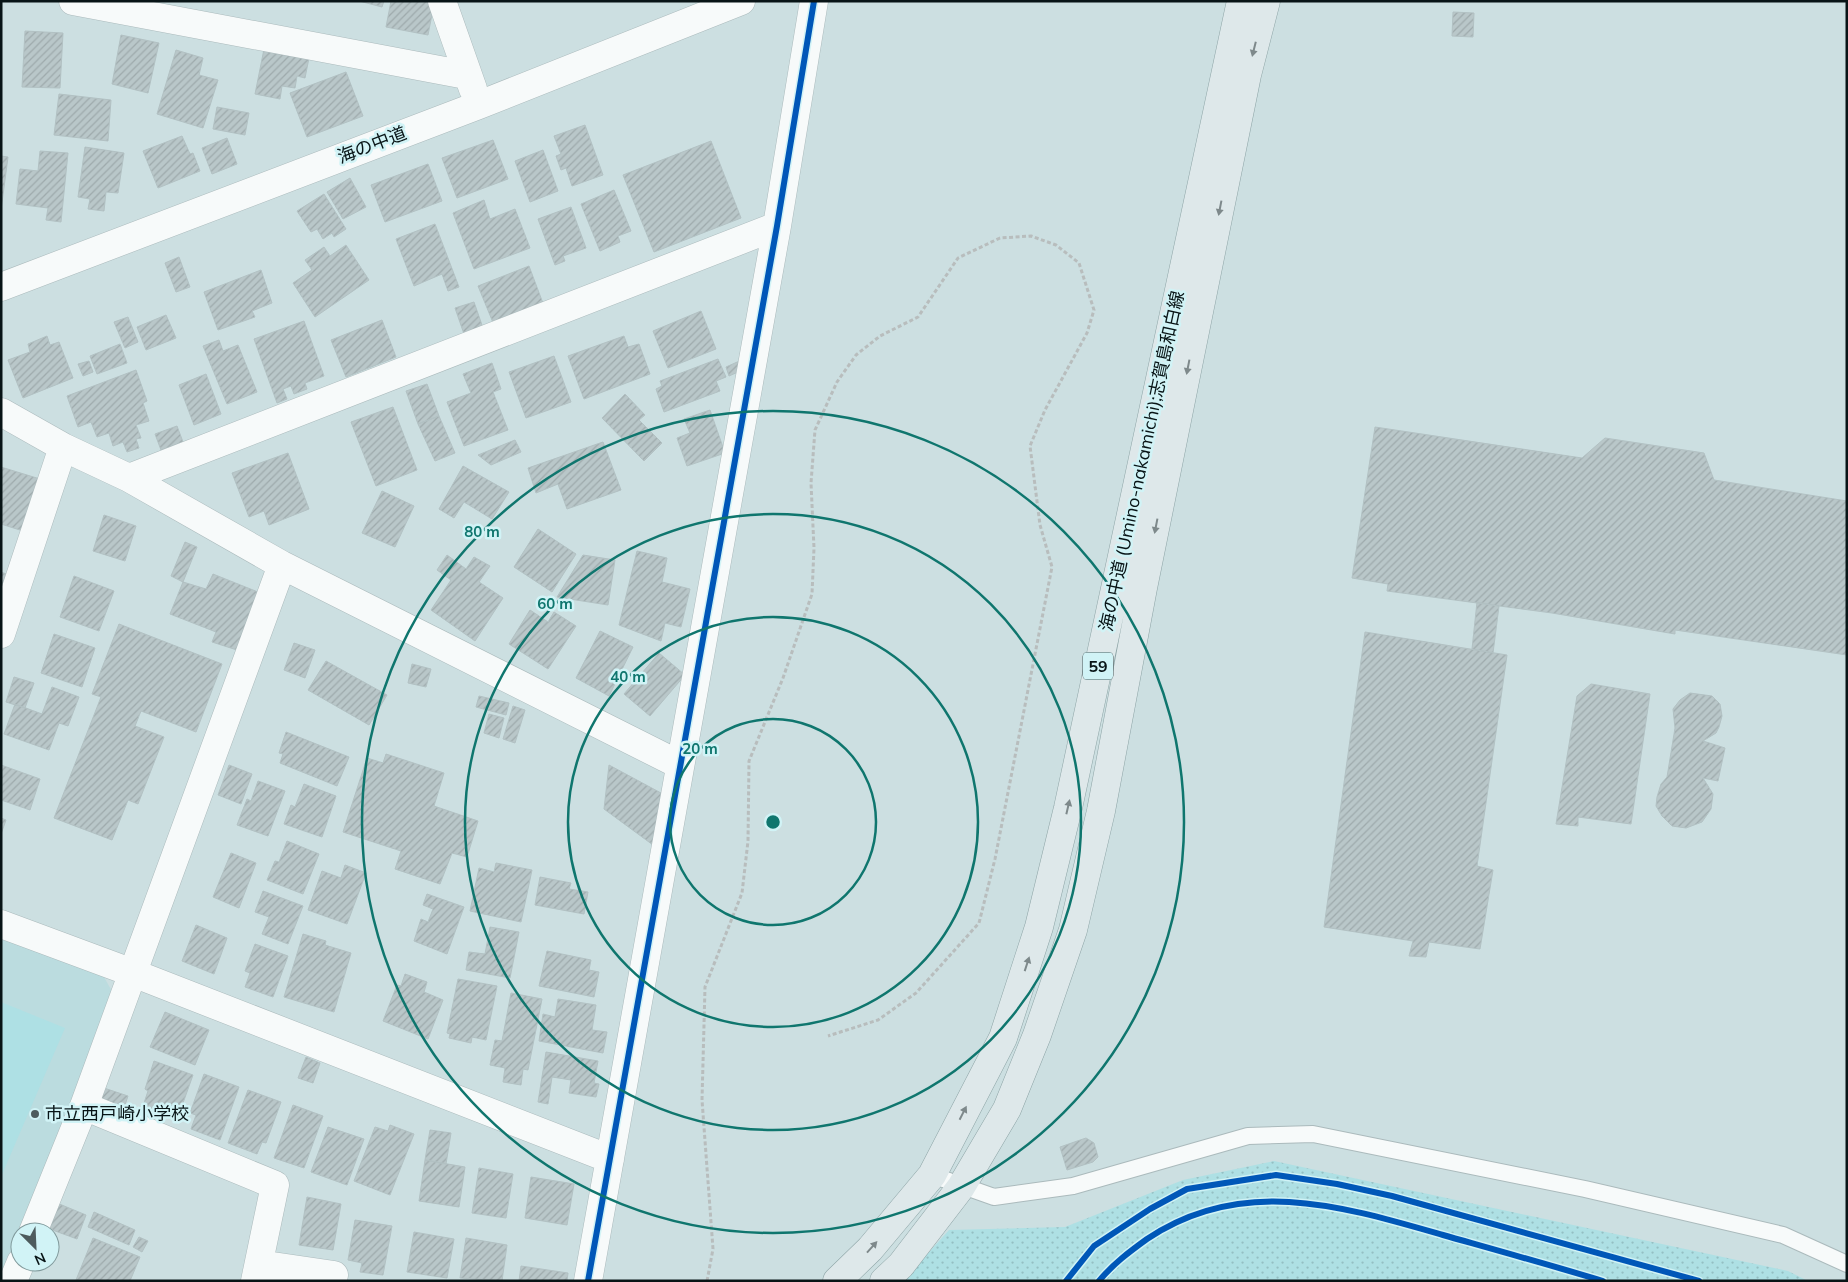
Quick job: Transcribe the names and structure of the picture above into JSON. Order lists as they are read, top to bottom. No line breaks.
{"streets":{"main road":["海の中道 (Umino-nakamichi);志賀島和白線","59"],"street":["海の中道"]},"places":["市立西戸崎小学校"],"north":"bottom right","rings":["80 m","60 m","40 m","20 m"]}
